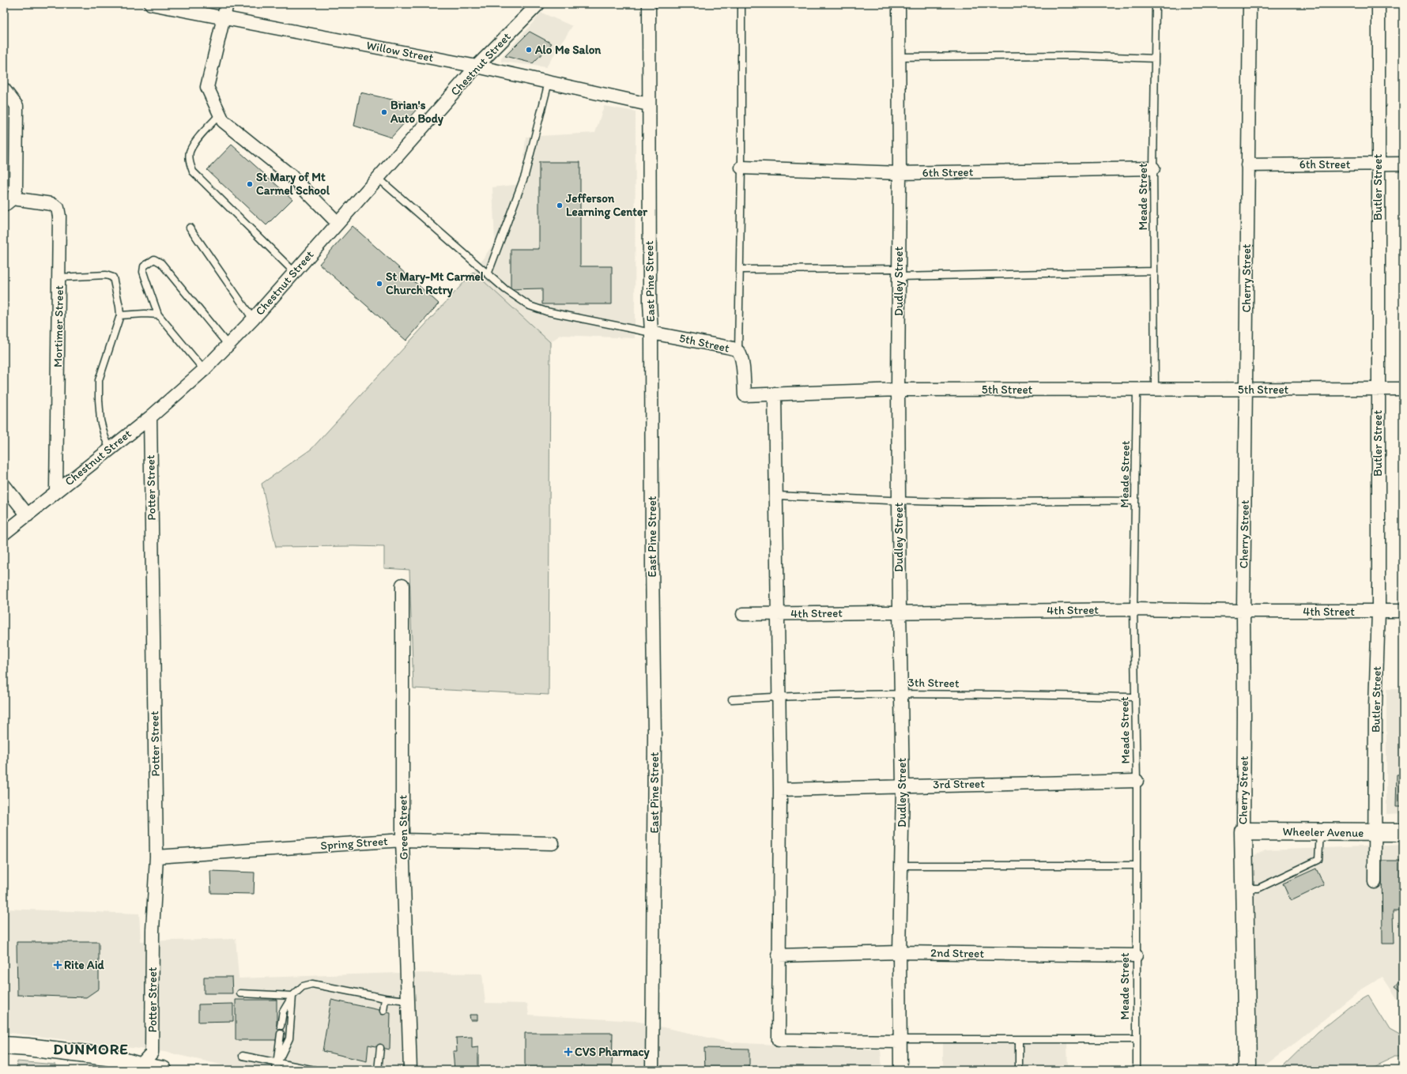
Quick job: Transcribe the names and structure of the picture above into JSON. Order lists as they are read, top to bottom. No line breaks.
{"streets":{"main road":["Cherry Street","Wheeler Avenue"],"street":["Willow Street","Chestnut Street","6th Street","Butler Street","East Pine Street","Dudley Street","Mortimer Street","5th Street","Potter Street","4th Street","3rd Street","Green Street","Spring Street","2nd Street"],"lane":["Meade Street","3th Street"]},"crossings":[["Willow Street","Chestnut Street"],["Willow Street","East Pine Street"],["Chestnut Street","Mortimer Street"],["Chestnut Street","Potter Street"],["6th Street","Butler Street"],["6th Street","Meade Street"],["6th Street","Cherry Street"],["6th Street","Dudley Street"],["Butler Street","5th Street"],["Butler Street","4th Street"],["Butler Street","Wheeler Avenue"],["Meade Street","5th Street"],["Meade Street","4th Street"],["Meade Street","3th Street"],["Meade Street","3rd Street"],["Meade Street","2nd Street"],["Cherry Street","5th Street"],["Cherry Street","4th Street"],["Cherry Street","Wheeler Avenue"],["East Pine Street","5th Street"],["Dudley Street","5th Street"],["Dudley Street","4th Street"],["Dudley Street","3th Street"],["Dudley Street","3rd Street"],["Dudley Street","2nd Street"],["Potter Street","Spring Street"],["Green Street","Spring Street"]],"districts":["DUNMORE"],"places":{"other":["Alo Me Salon","Brian's Auto Body","St Mary of Mt Carmel School","Jefferson Learning Center","St Mary-Mt Carmel Church Rctry"],"health":["Rite Aid","CVS Pharmacy"]}}
